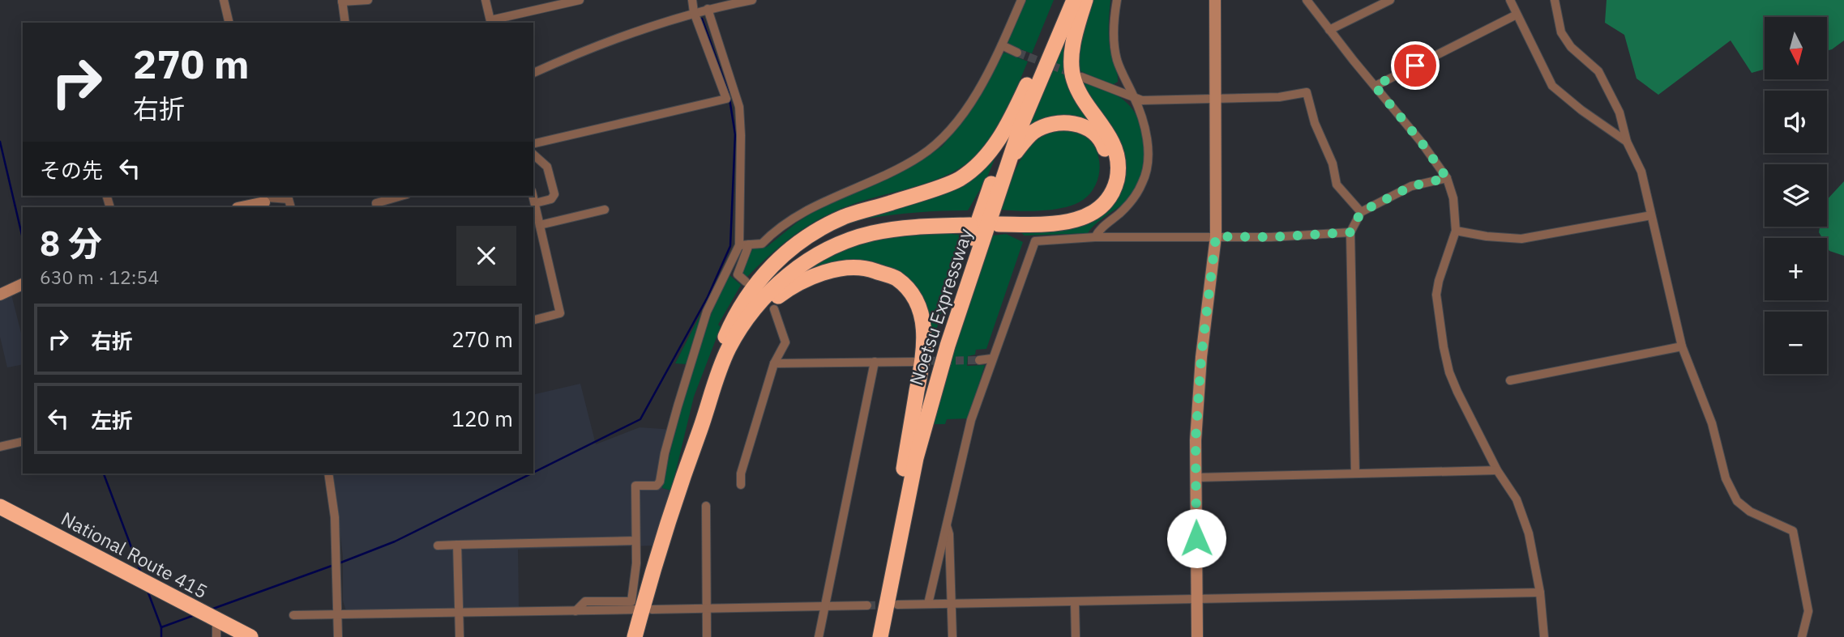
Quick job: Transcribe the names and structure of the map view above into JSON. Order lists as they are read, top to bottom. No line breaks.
{"streets":{"highway":["Noetsu Expressway","National Route 415"]},"north":"bottom","page":{"map_buttons":["+","−"],"turn":["270 m","右折"],"then":"その先","heading":["8 分","630 m · 12:54"],"list":[{"name":"右折","value":"270 m"},{"name":"左折","value":"120 m"}]}}
